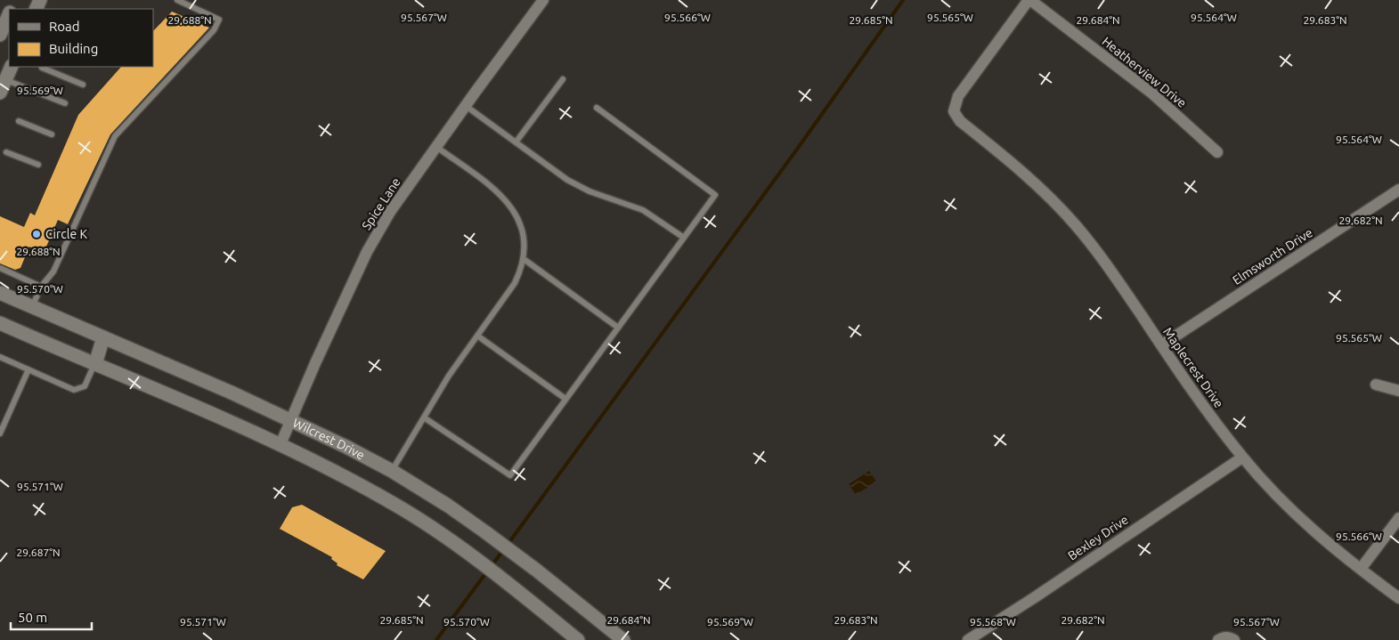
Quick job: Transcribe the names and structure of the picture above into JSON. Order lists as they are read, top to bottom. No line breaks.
{"streets":{"main road":["Wilcrest Drive"],"street":["Heatherview Drive","Spice Lane","Elmsworth Drive","Maplecrest Drive","Bexley Drive"]},"crossings":[["Heatherview Drive","Maplecrest Drive"],["Spice Lane","Wilcrest Drive"],["Elmsworth Drive","Maplecrest Drive"],["Maplecrest Drive","Bexley Drive"]],"places":["Circle K"],"legend":["Road","Building"],"scale_bar":"50 m","coordinates":["95.567°W","95.566°W","95.565°W","95.564°W","29.688°N","29.685°N","29.684°N","29.683°N","95.569°W","29.682°N","95.570°W","95.571°W","29.687°N","95.568°W"]}
